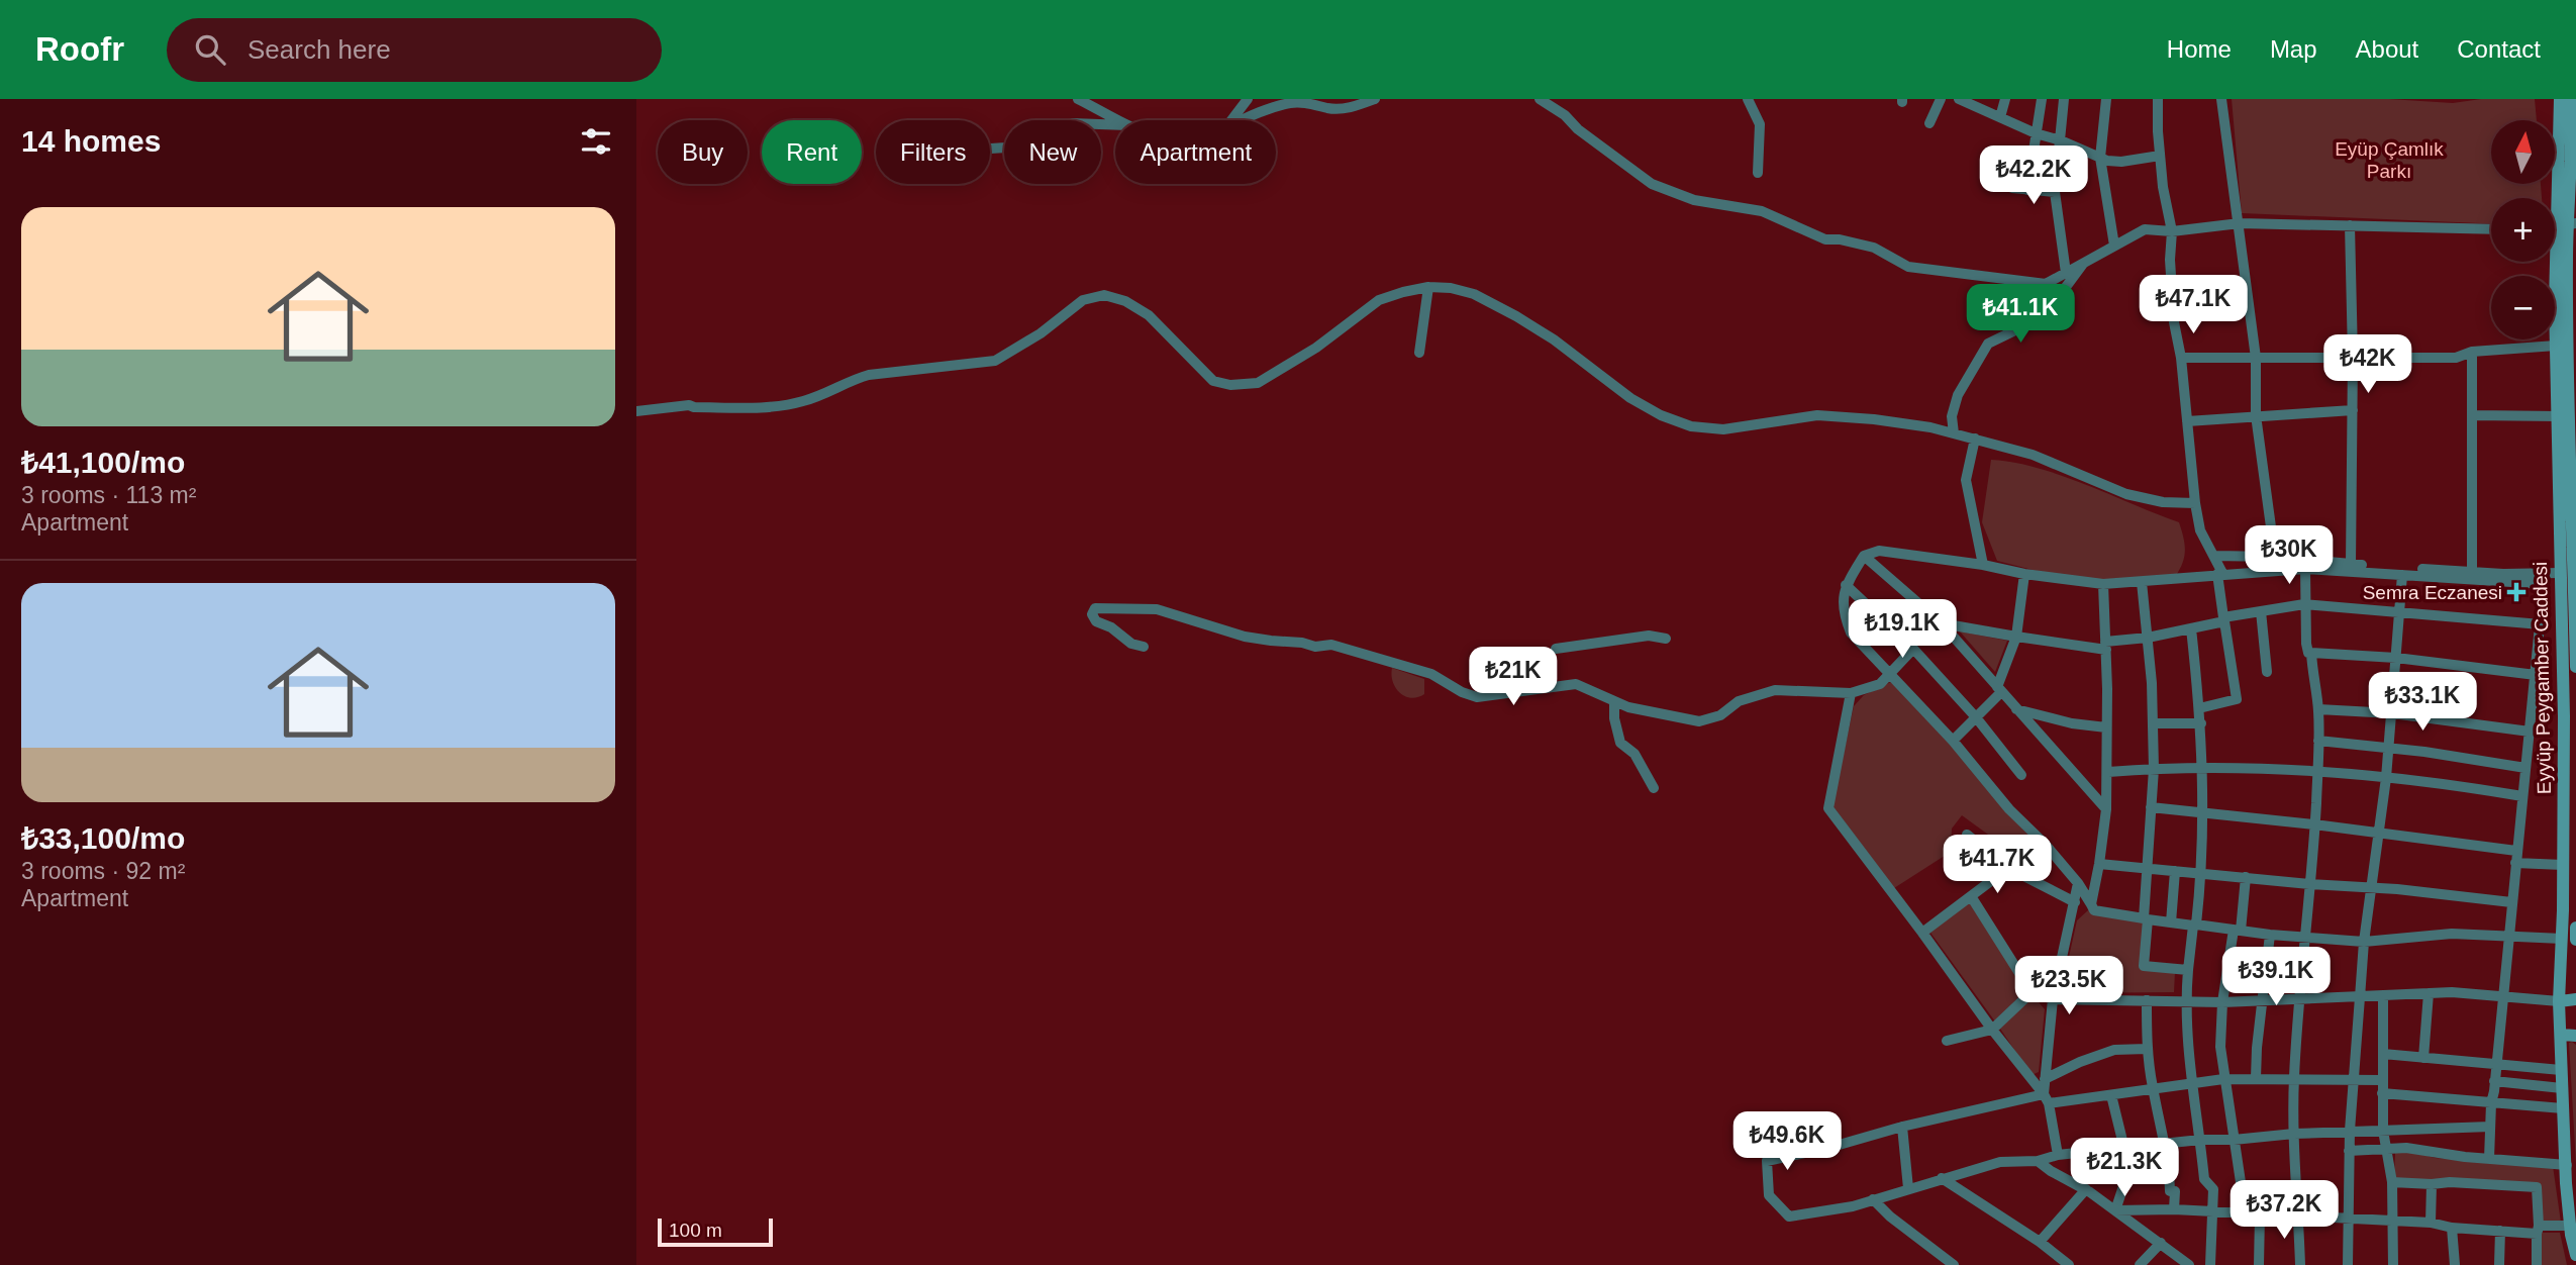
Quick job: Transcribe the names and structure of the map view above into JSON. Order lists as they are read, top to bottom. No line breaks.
{"streets":{"main road":["Eyyüp Peygamber Caddesi"]},"parks":["Eyüp Çamlık Parkı"],"places":{"health":["Semra Eczanesi"]},"scale_bar":"100 m","north":"top","page":{"header":"Roofr","search":"Search here","nav":["Home","Map","About","Contact"],"heading":"14 homes","map_buttons":["+","−"],"chip":["Buy","Rent","Filters","New","Apartment"],"price":["₺42.2K","₺47.1K","₺41.1K","₺42K","₺30K","₺19.1K","₺21K","₺33.1K","₺41.7K","₺39.1K","₺23.5K","₺49.6K","₺21.3K","₺37.2K"],"list":[{"name":"₺41,100/mo","note":"3 rooms · 113 m² · Apartment"},{"name":"₺33,100/mo","note":"3 rooms · 92 m² · Apartment"}],"scale":"100 m"}}
